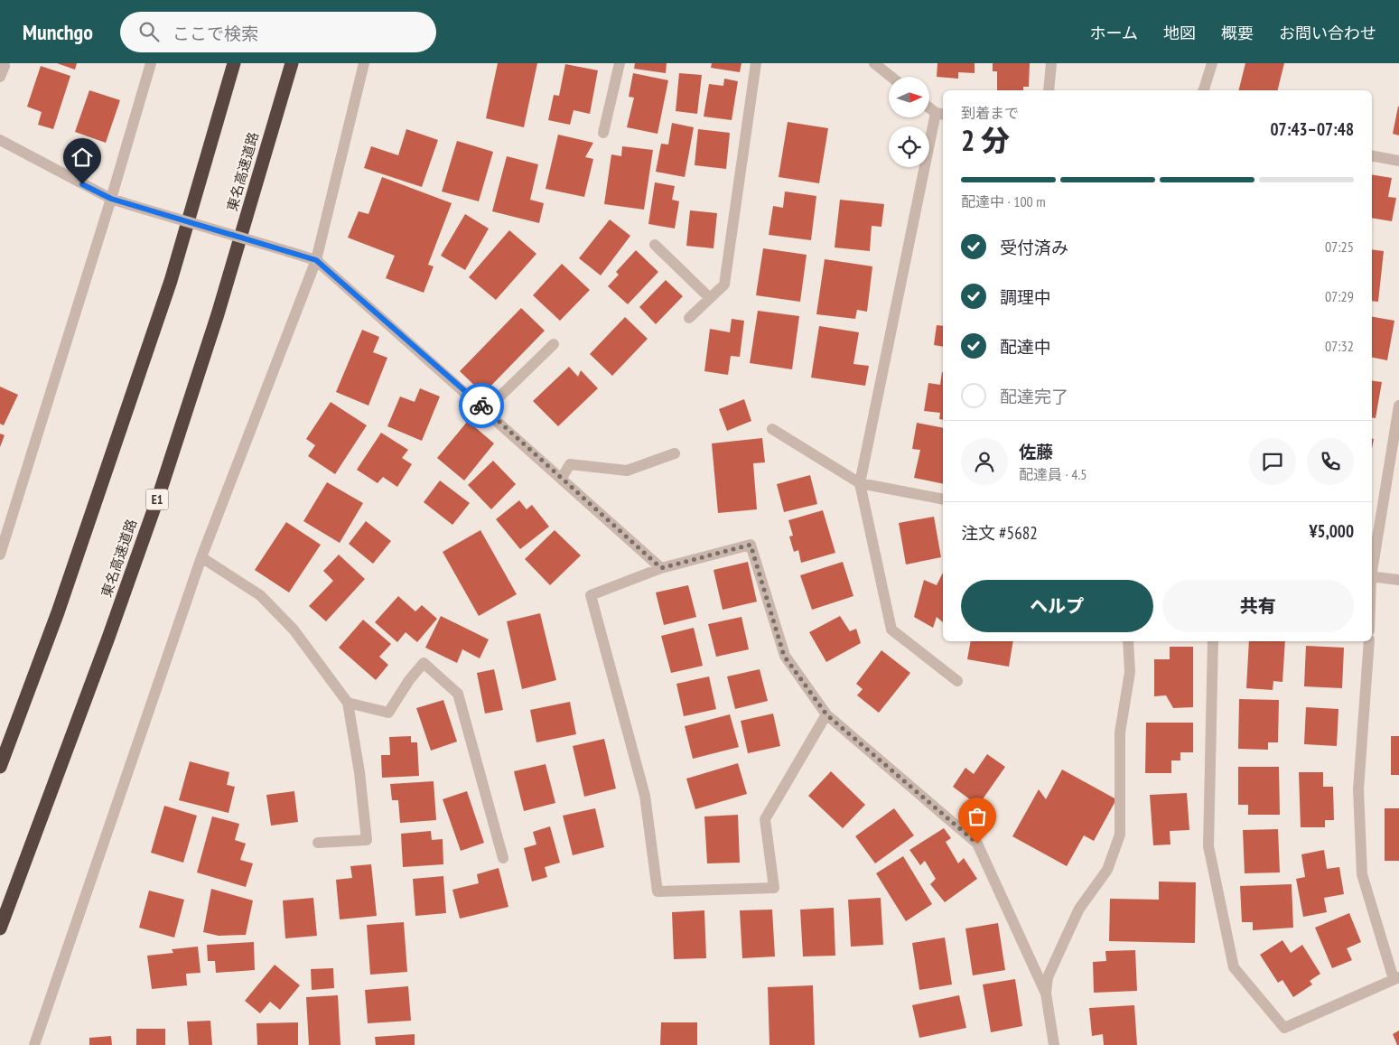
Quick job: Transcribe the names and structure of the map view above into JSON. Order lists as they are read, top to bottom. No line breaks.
{"streets":{"highway":["東名高速道路","E1"]},"north":"right","page":{"header":"Munchgo","search":"ここで検索","nav":["ホーム","地図","概要","お問い合わせ"],"heading":["2 分","到着まで","07:43–07:48"],"panel":["佐藤","配達員 · 4.5","注文 #5682","¥5,000"],"bar":"配達中 · 100 m","list":[["受付済み","07:25"],["調理中","07:29"],["配達中","07:32"],"配達完了"],"buttons":["ヘルプ","共有"]}}
